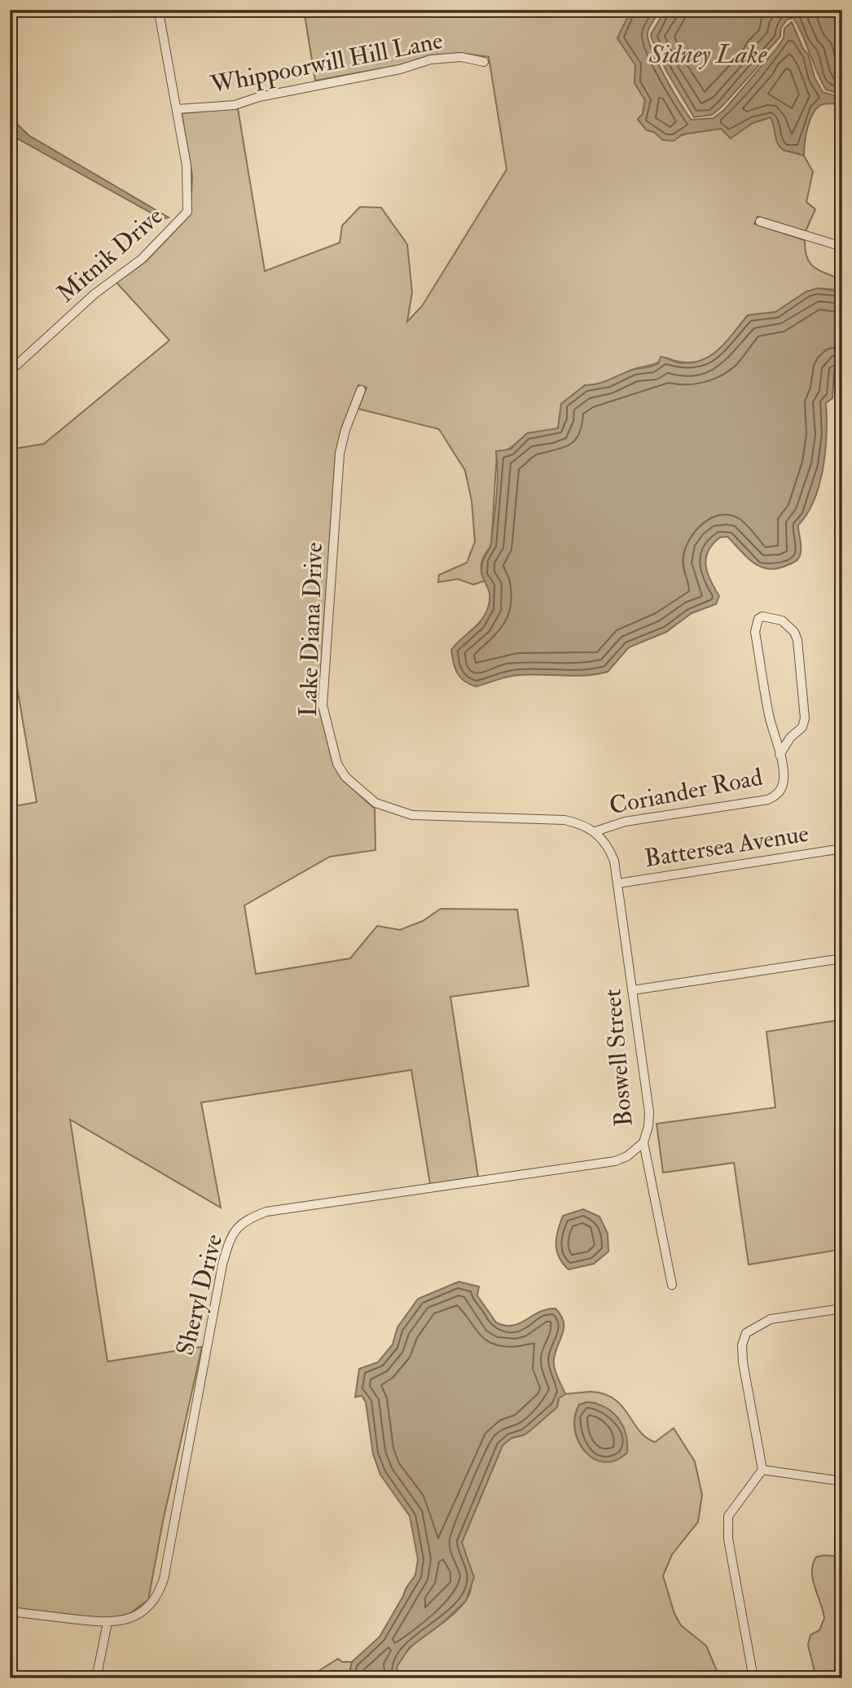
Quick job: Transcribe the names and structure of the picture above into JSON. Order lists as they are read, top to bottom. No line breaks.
{"streets":{"street":["Whippoorwill Hill Lane","Mitnik Drive","Lake Diana Drive","Coriander Road","Battersea Avenue","Boswell Street","Sheryl Drive"]},"crossings":[["Whippoorwill Hill Lane","Mitnik Drive"],["Lake Diana Drive","Coriander Road"],["Lake Diana Drive","Boswell Street"],["Coriander Road","Boswell Street"],["Battersea Avenue","Boswell Street"],["Boswell Street","Sheryl Drive"]],"water":["Sidney Lake"]}
